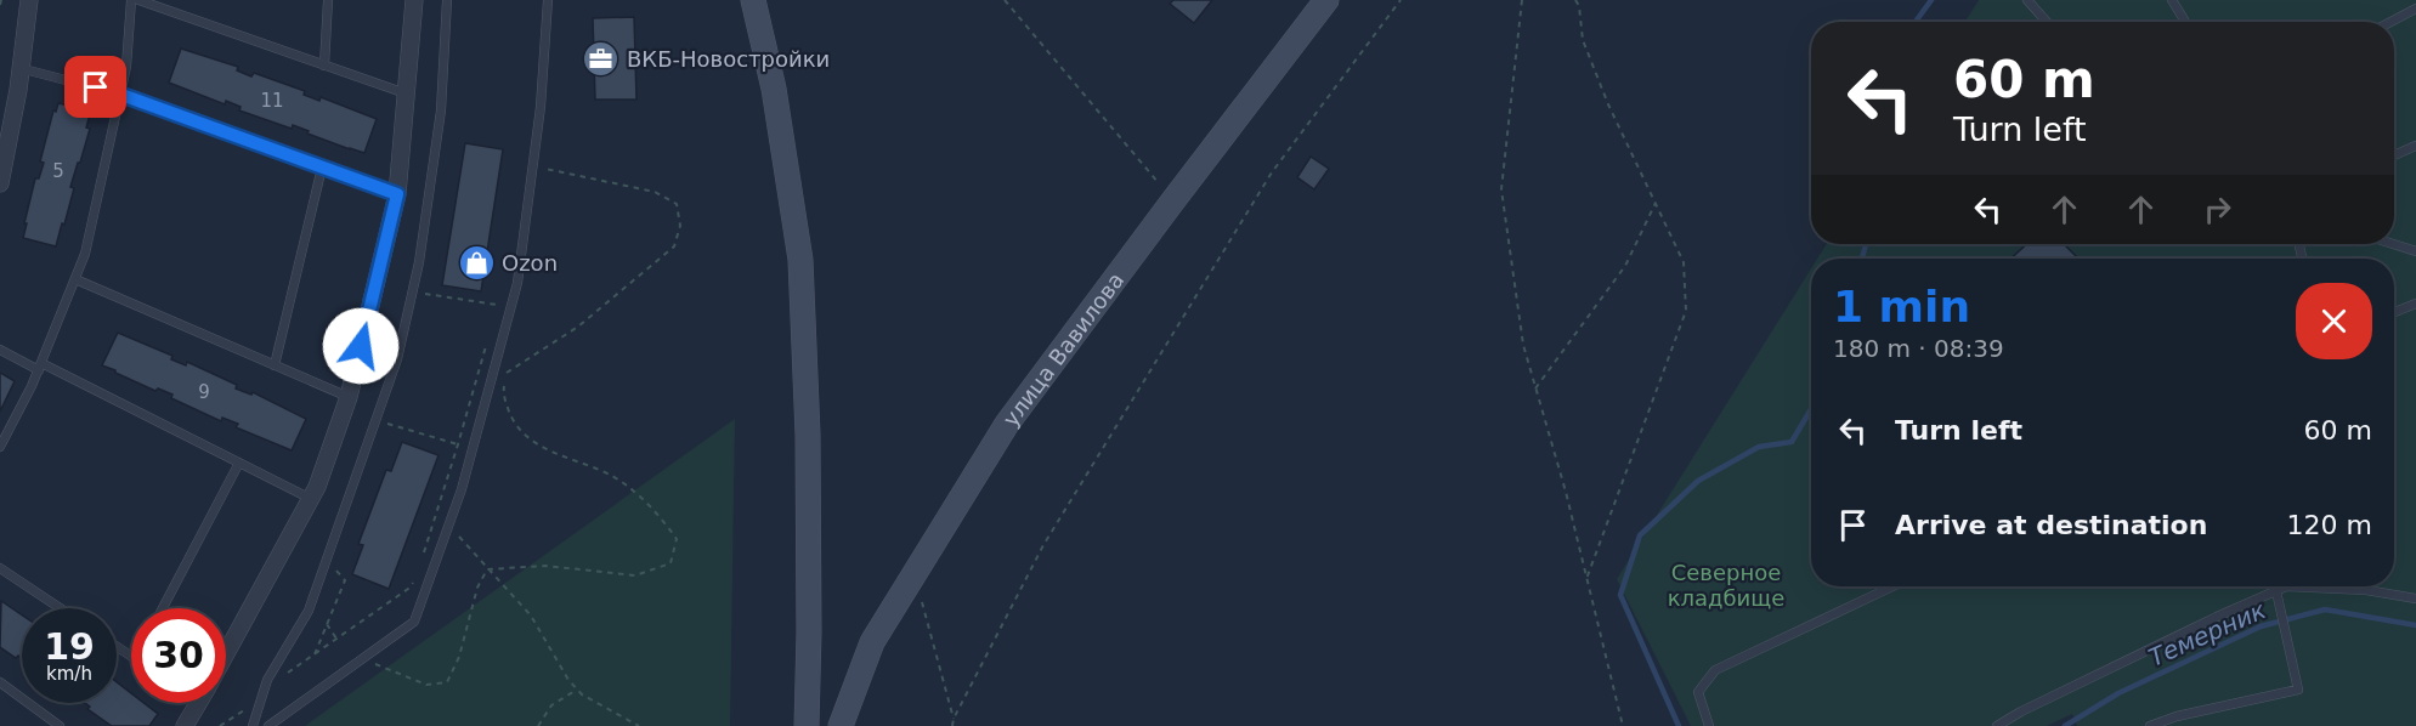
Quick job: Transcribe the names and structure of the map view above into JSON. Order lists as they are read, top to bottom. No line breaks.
{"streets":{"street":["улица Вавилова"]},"water":["Темерник"],"parks":["Северное кладбище"],"places":{"office":["ВКБ-Новостройки"],"shop":["Ozon"]},"house_numbers":["11","5","9"],"page":{"turn":["60 m","Turn left"],"heading":["1 min","180 m · 08:39"],"list":[{"name":"Turn left","value":"60 m"},{"name":"Arrive at destination","value":"120 m"}],"speed":"19 km/h","limit":"30"}}
